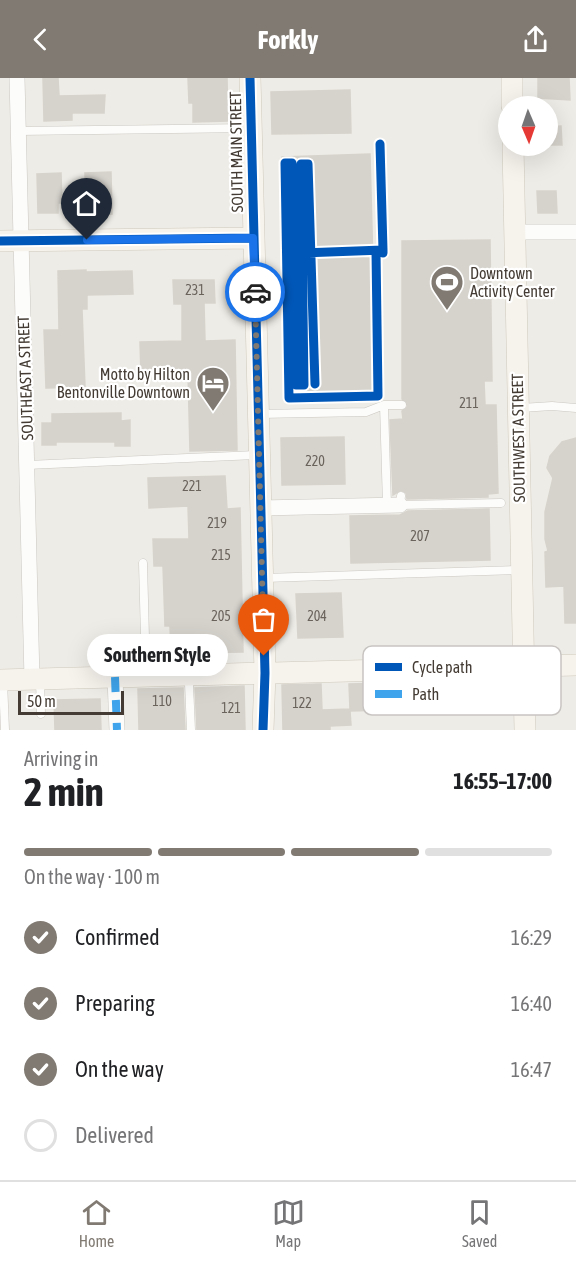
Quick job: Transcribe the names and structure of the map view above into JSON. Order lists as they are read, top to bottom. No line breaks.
{"streets":{"street":["SOUTH MAIN STREET","SOUTHEAST A STREET","SOUTHWEST A STREET"]},"places":{"sports":["Downtown Activity Center"],"hotel":["Motto by Hilton Bentonville Downtown"],"other":["Southern Style"]},"house_numbers":["231","211","220","221","219","207","215","205","204","110","122","121"],"legend":["Cycle path","Path"],"scale_bar":"50 m","north":"bottom","page":{"header":"Forkly","bubble":"Southern Style","scale":"50 m","heading":["2 min","Arriving in","16:55–17:00"],"bar":"On the way · 100 m","list":[["Confirmed","16:29"],["Preparing","16:40"],["On the way","16:47"],"Delivered"],"tabs":["Home","Map","Saved"]}}
